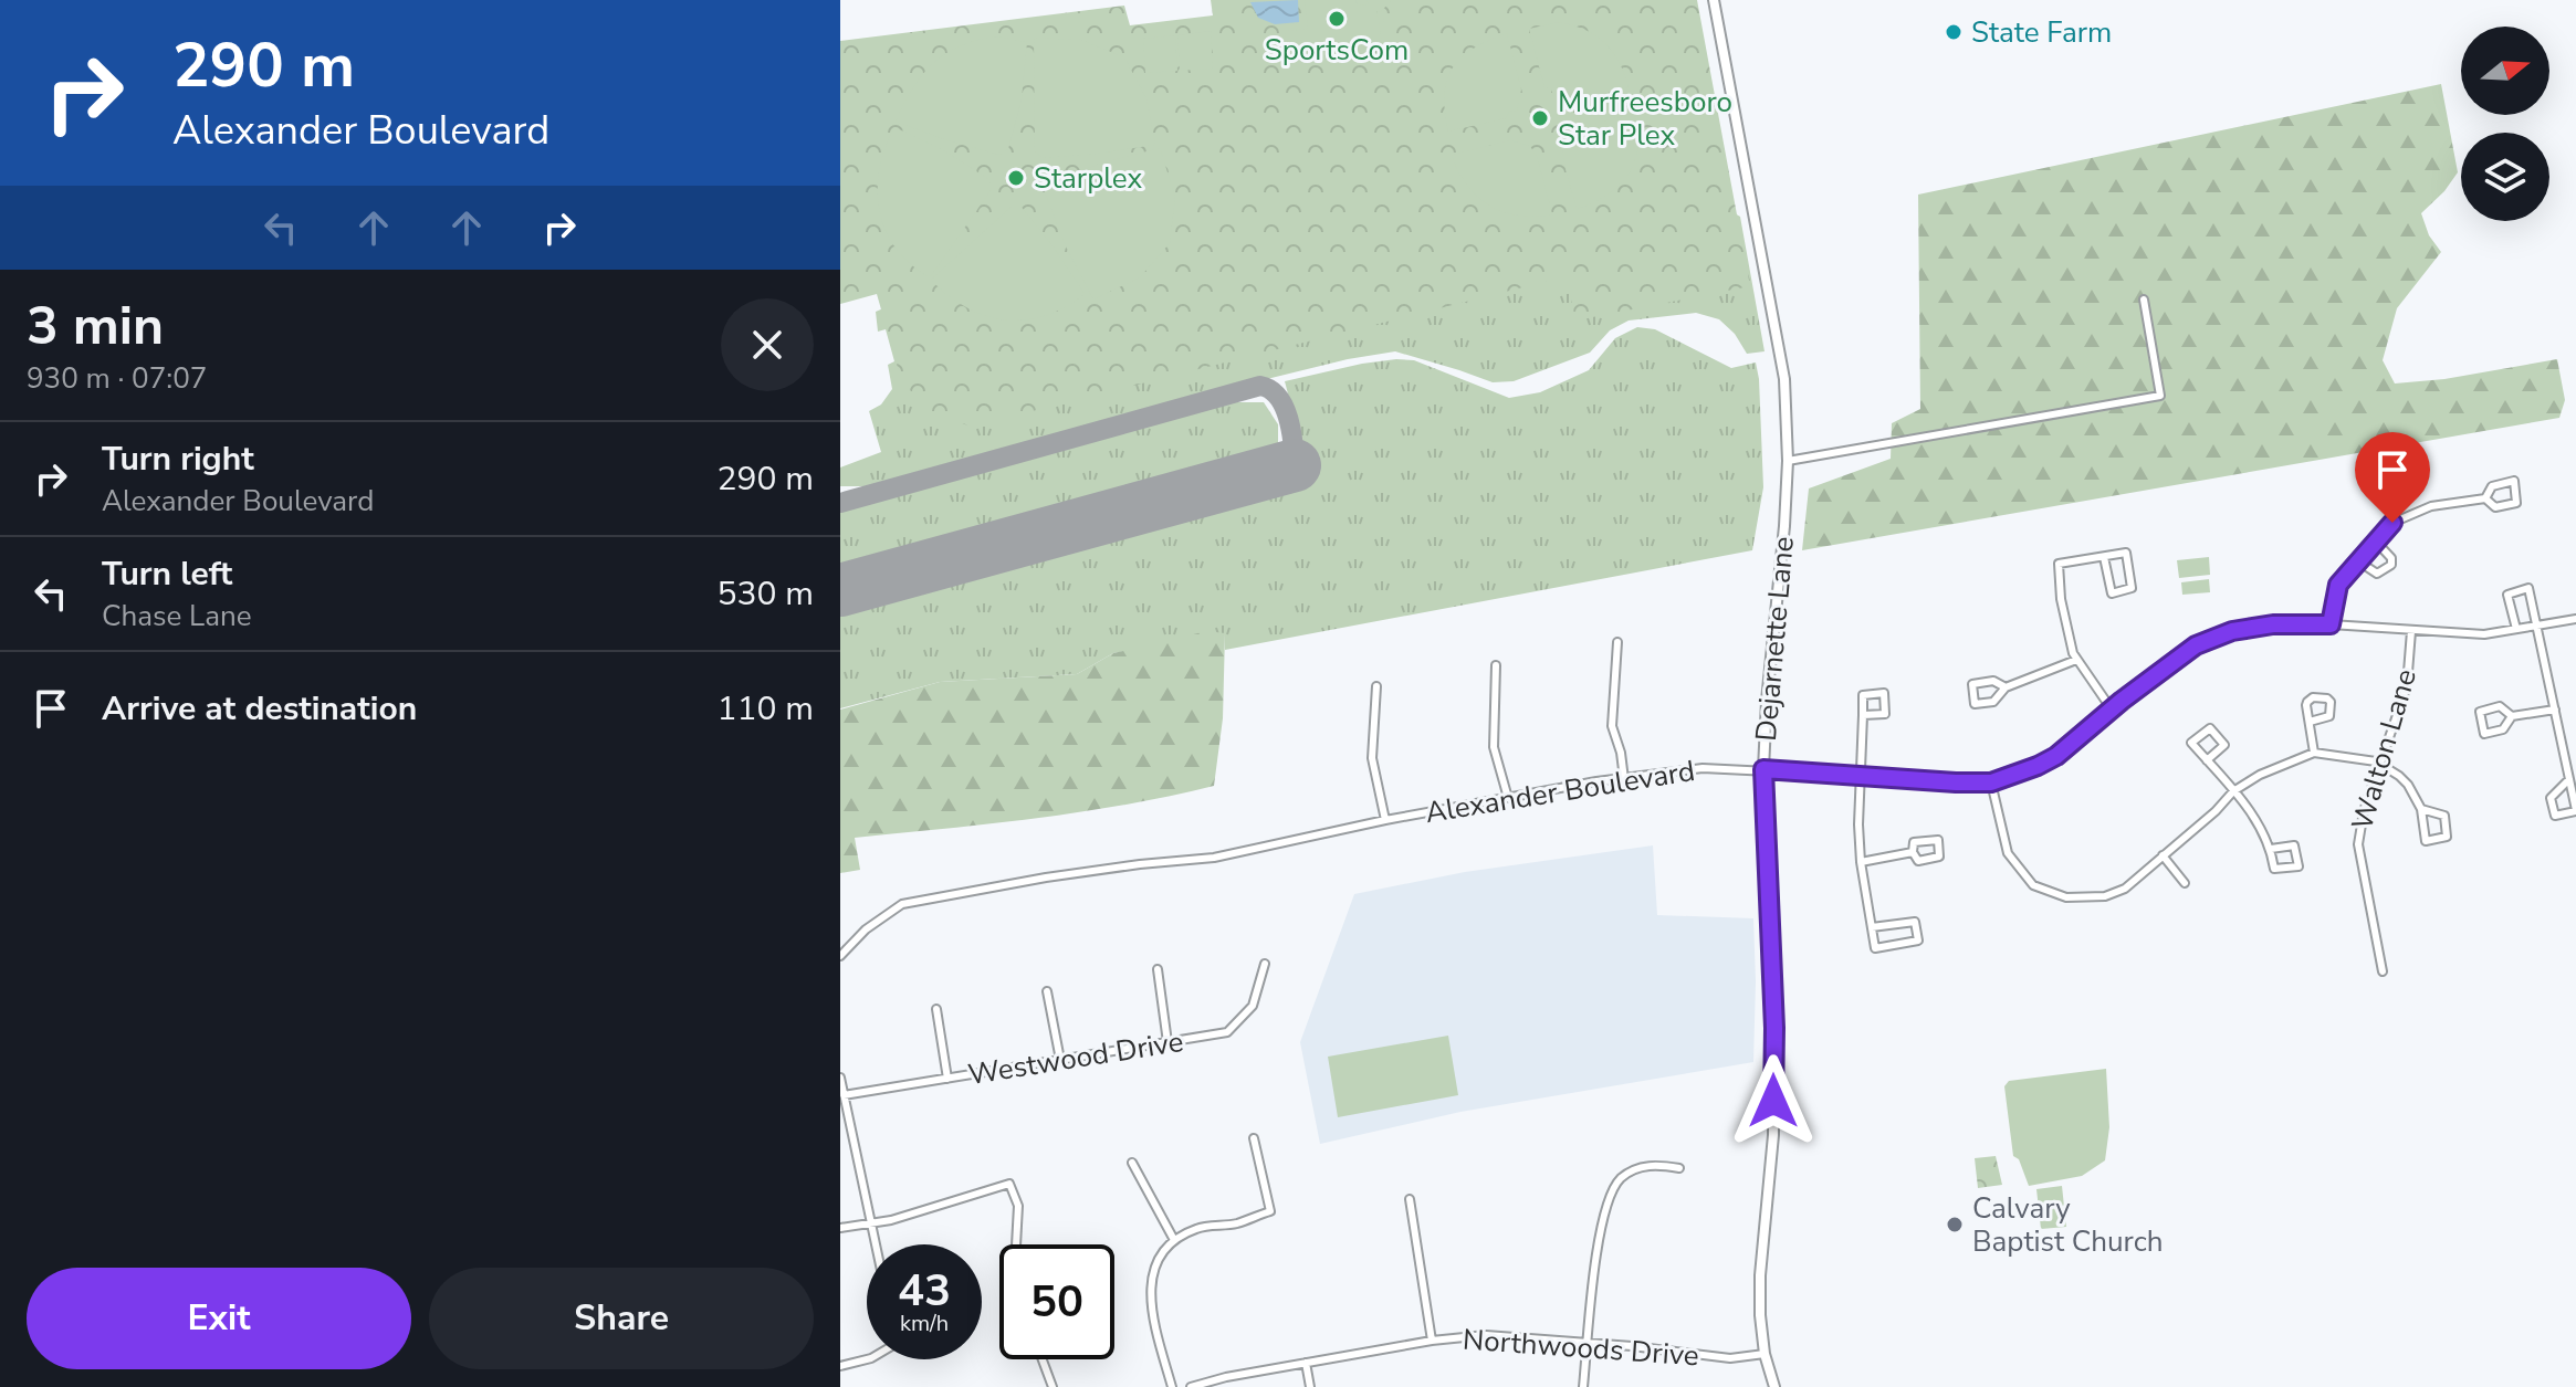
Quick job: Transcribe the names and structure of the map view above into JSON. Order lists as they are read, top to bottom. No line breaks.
{"streets":{"main road":["Dejarnette Lane"],"street":["Walton Lane","Alexander Boulevard","Westwood Drive","Northwoods Drive"]},"crossings":[["Dejarnette Lane","Alexander Boulevard"],["Dejarnette Lane","Northwoods Drive"],["Walton Lane","Alexander Boulevard"]],"places":["SportsCom","State Farm","Murfreesboro Star Plex","Starplex","Calvary Baptist Church"],"north":"right","page":{"turn":["290 m","Alexander Boulevard"],"heading":["3 min","930 m · 07:07"],"list":[{"name":"Turn right","note":"Alexander Boulevard","value":"290 m"},{"name":"Turn left","note":"Chase Lane","value":"530 m"},{"name":"Arrive at destination","value":"110 m"}],"speed":"43 km/h","limit":"50","buttons":["Exit","Share"]}}
